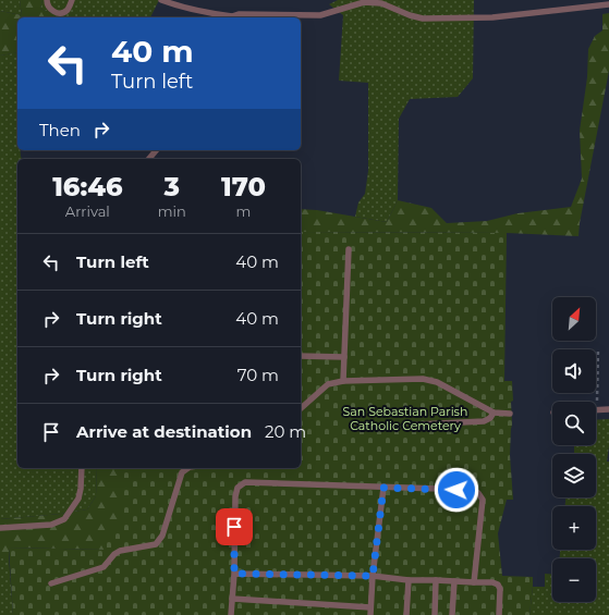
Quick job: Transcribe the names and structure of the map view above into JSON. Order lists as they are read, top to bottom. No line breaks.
{"parks":["San Sebastian Parish Catholic Cemetery"],"north":"top right","page":{"turn":["40 m","Turn left"],"then":"Then","eta":["16:46","Arrival","3","min","170","m"],"list":[{"name":"Turn left","value":"40 m"},{"name":"Turn right","value":"40 m"},{"name":"Turn right","value":"70 m"},{"name":"Arrive at destination","value":"20 m"}],"map_buttons":["+","−"]}}
